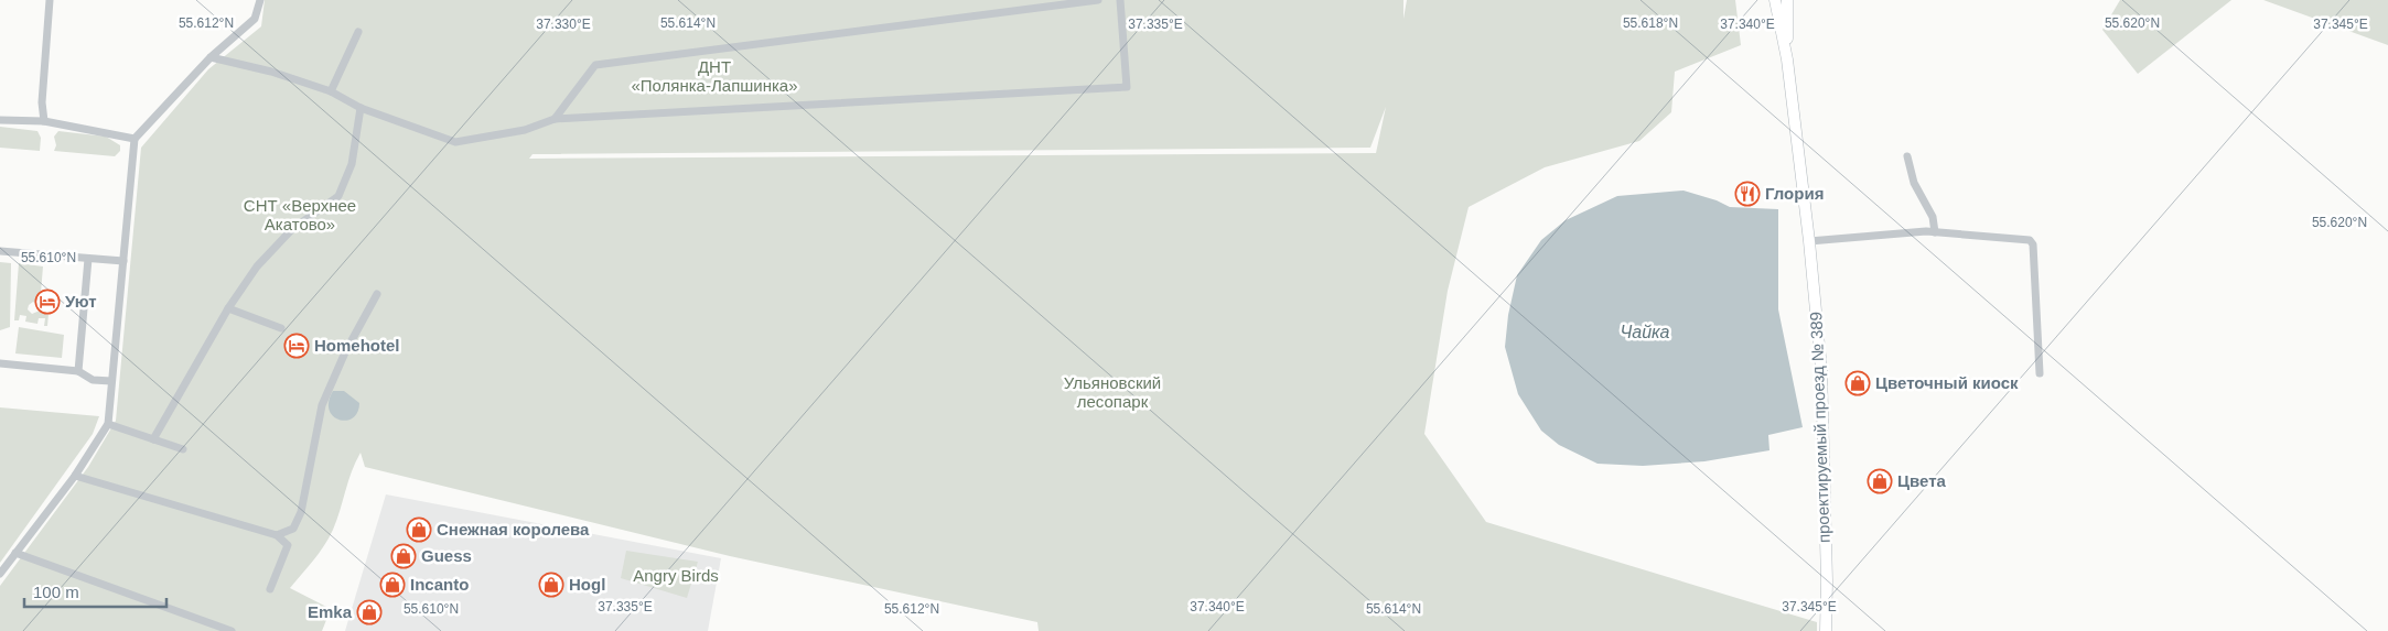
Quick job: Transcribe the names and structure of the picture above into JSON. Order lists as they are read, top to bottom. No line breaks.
{"streets":{"main road":["проектируемый проезд № 389"]},"water":["Чайка"],"parks":["ДНТ «Полянка-Лапшинка»","СНТ «Верхнее Акатово»","Ульяновский лесопарк","Angry Birds"],"places":{"restaurant":["Глория"],"hotel":["Уют","Homehotel"],"shop":["Цветочный киоск","Цвета","Снежная королева","Guess","Incanto","Hogl","Emka"]},"scale_bar":"100 m","coordinates":["55.612°N","55.614°N","55.618°N","55.620°N","37.330°E","37.335°E","37.345°E","37.340°E","55.610°N"]}
